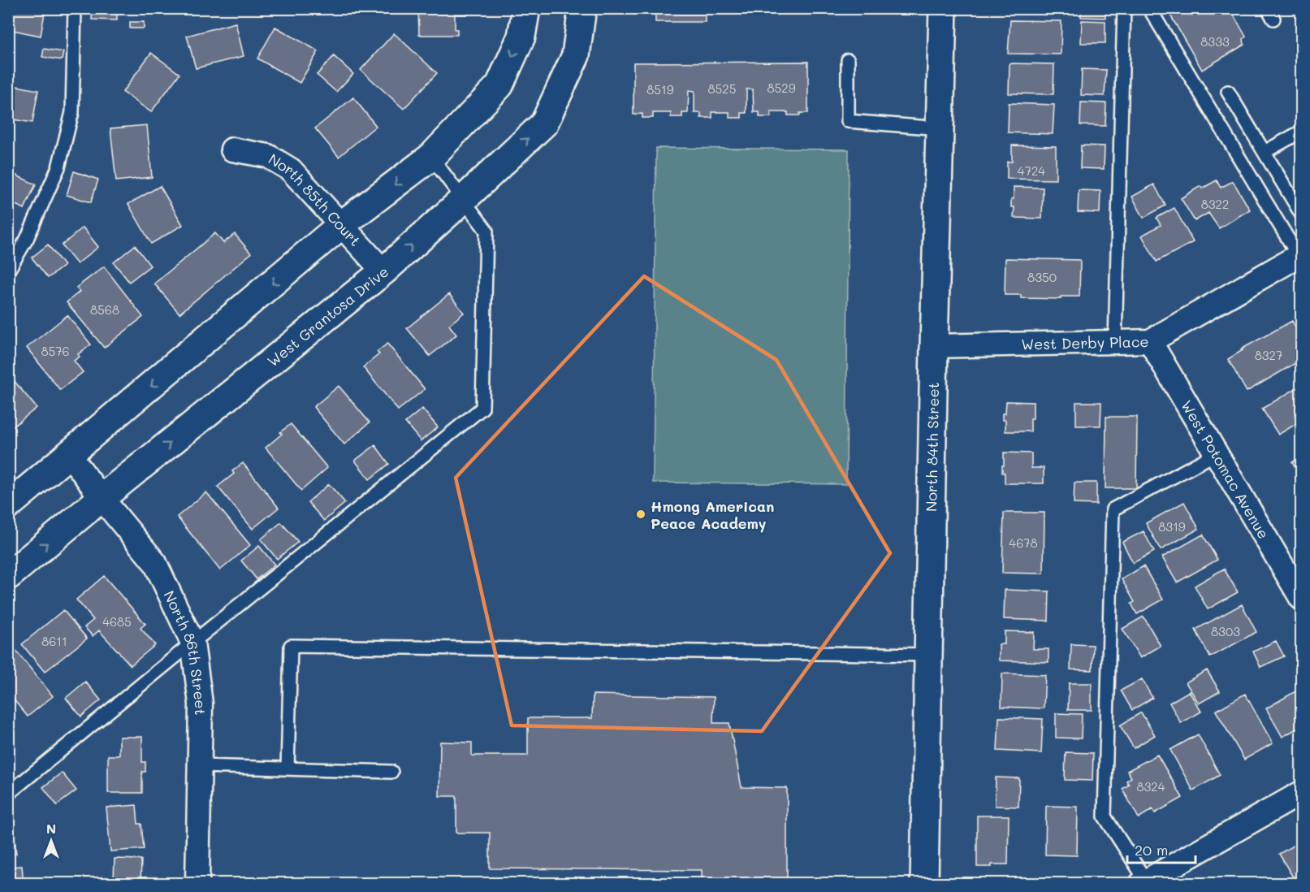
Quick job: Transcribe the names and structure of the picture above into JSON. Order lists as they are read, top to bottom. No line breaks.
{"streets":{"street":["North 85th Court","West Grantosa Drive","West Derby Place","North 84th Street","West Potomac Avenue","North 86th Street"]},"crossings":[["North 85th Court","West Grantosa Drive"],["West Grantosa Drive","North 86th Street"],["West Derby Place","North 84th Street"],["West Derby Place","West Potomac Avenue"]],"places":["Hmong American Peace Academy"],"house_numbers":["8333","8529","8525","8519","4724","8322","8350","8568","8576","8327","8319","4678","4685","8303","8611","8324"],"scale_bar":"20 m","north":"top"}
